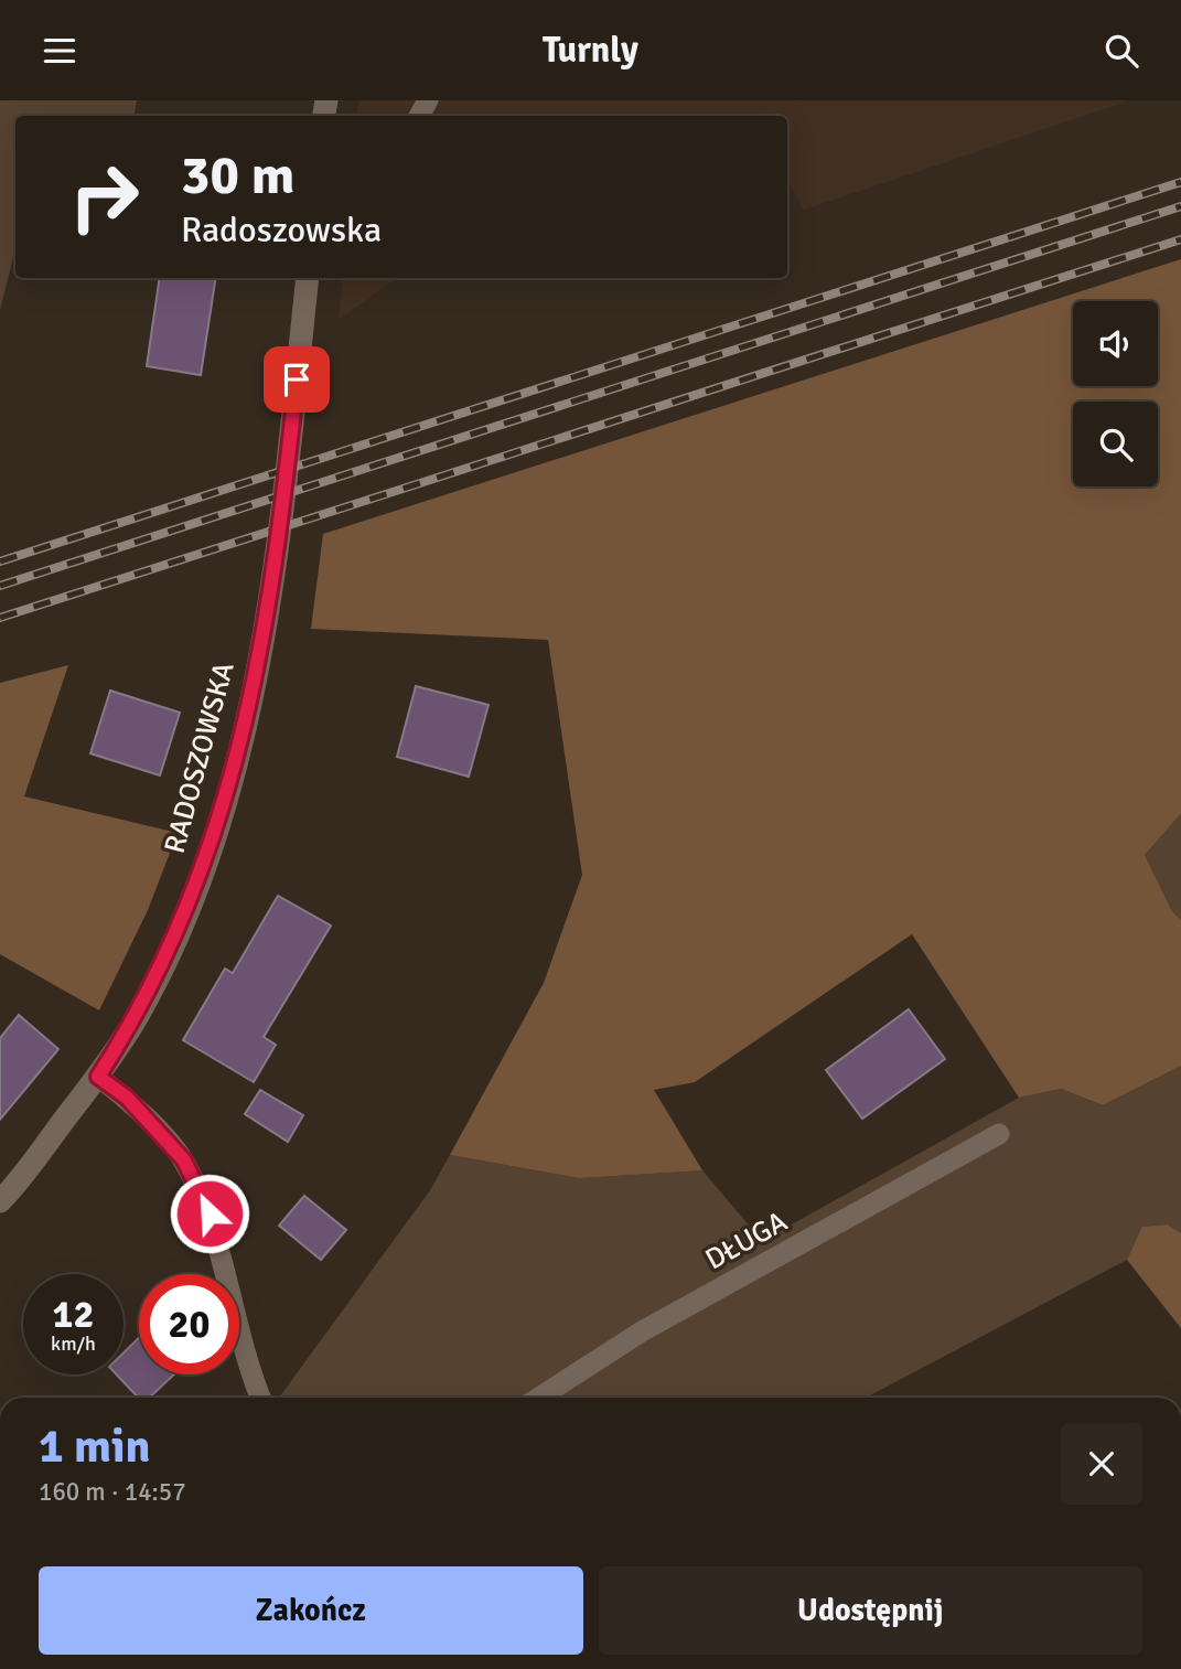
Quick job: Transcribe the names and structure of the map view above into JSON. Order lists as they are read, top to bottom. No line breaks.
{"streets":{"street":["RADOSZOWSKA"],"lane":["DŁUGA"]},"page":{"header":"Turnly","turn":["30 m","Radoszowska"],"speed":"12 km/h","limit":"20","heading":["1 min","160 m · 14:57"],"buttons":["Zakończ","Udostępnij"]}}
